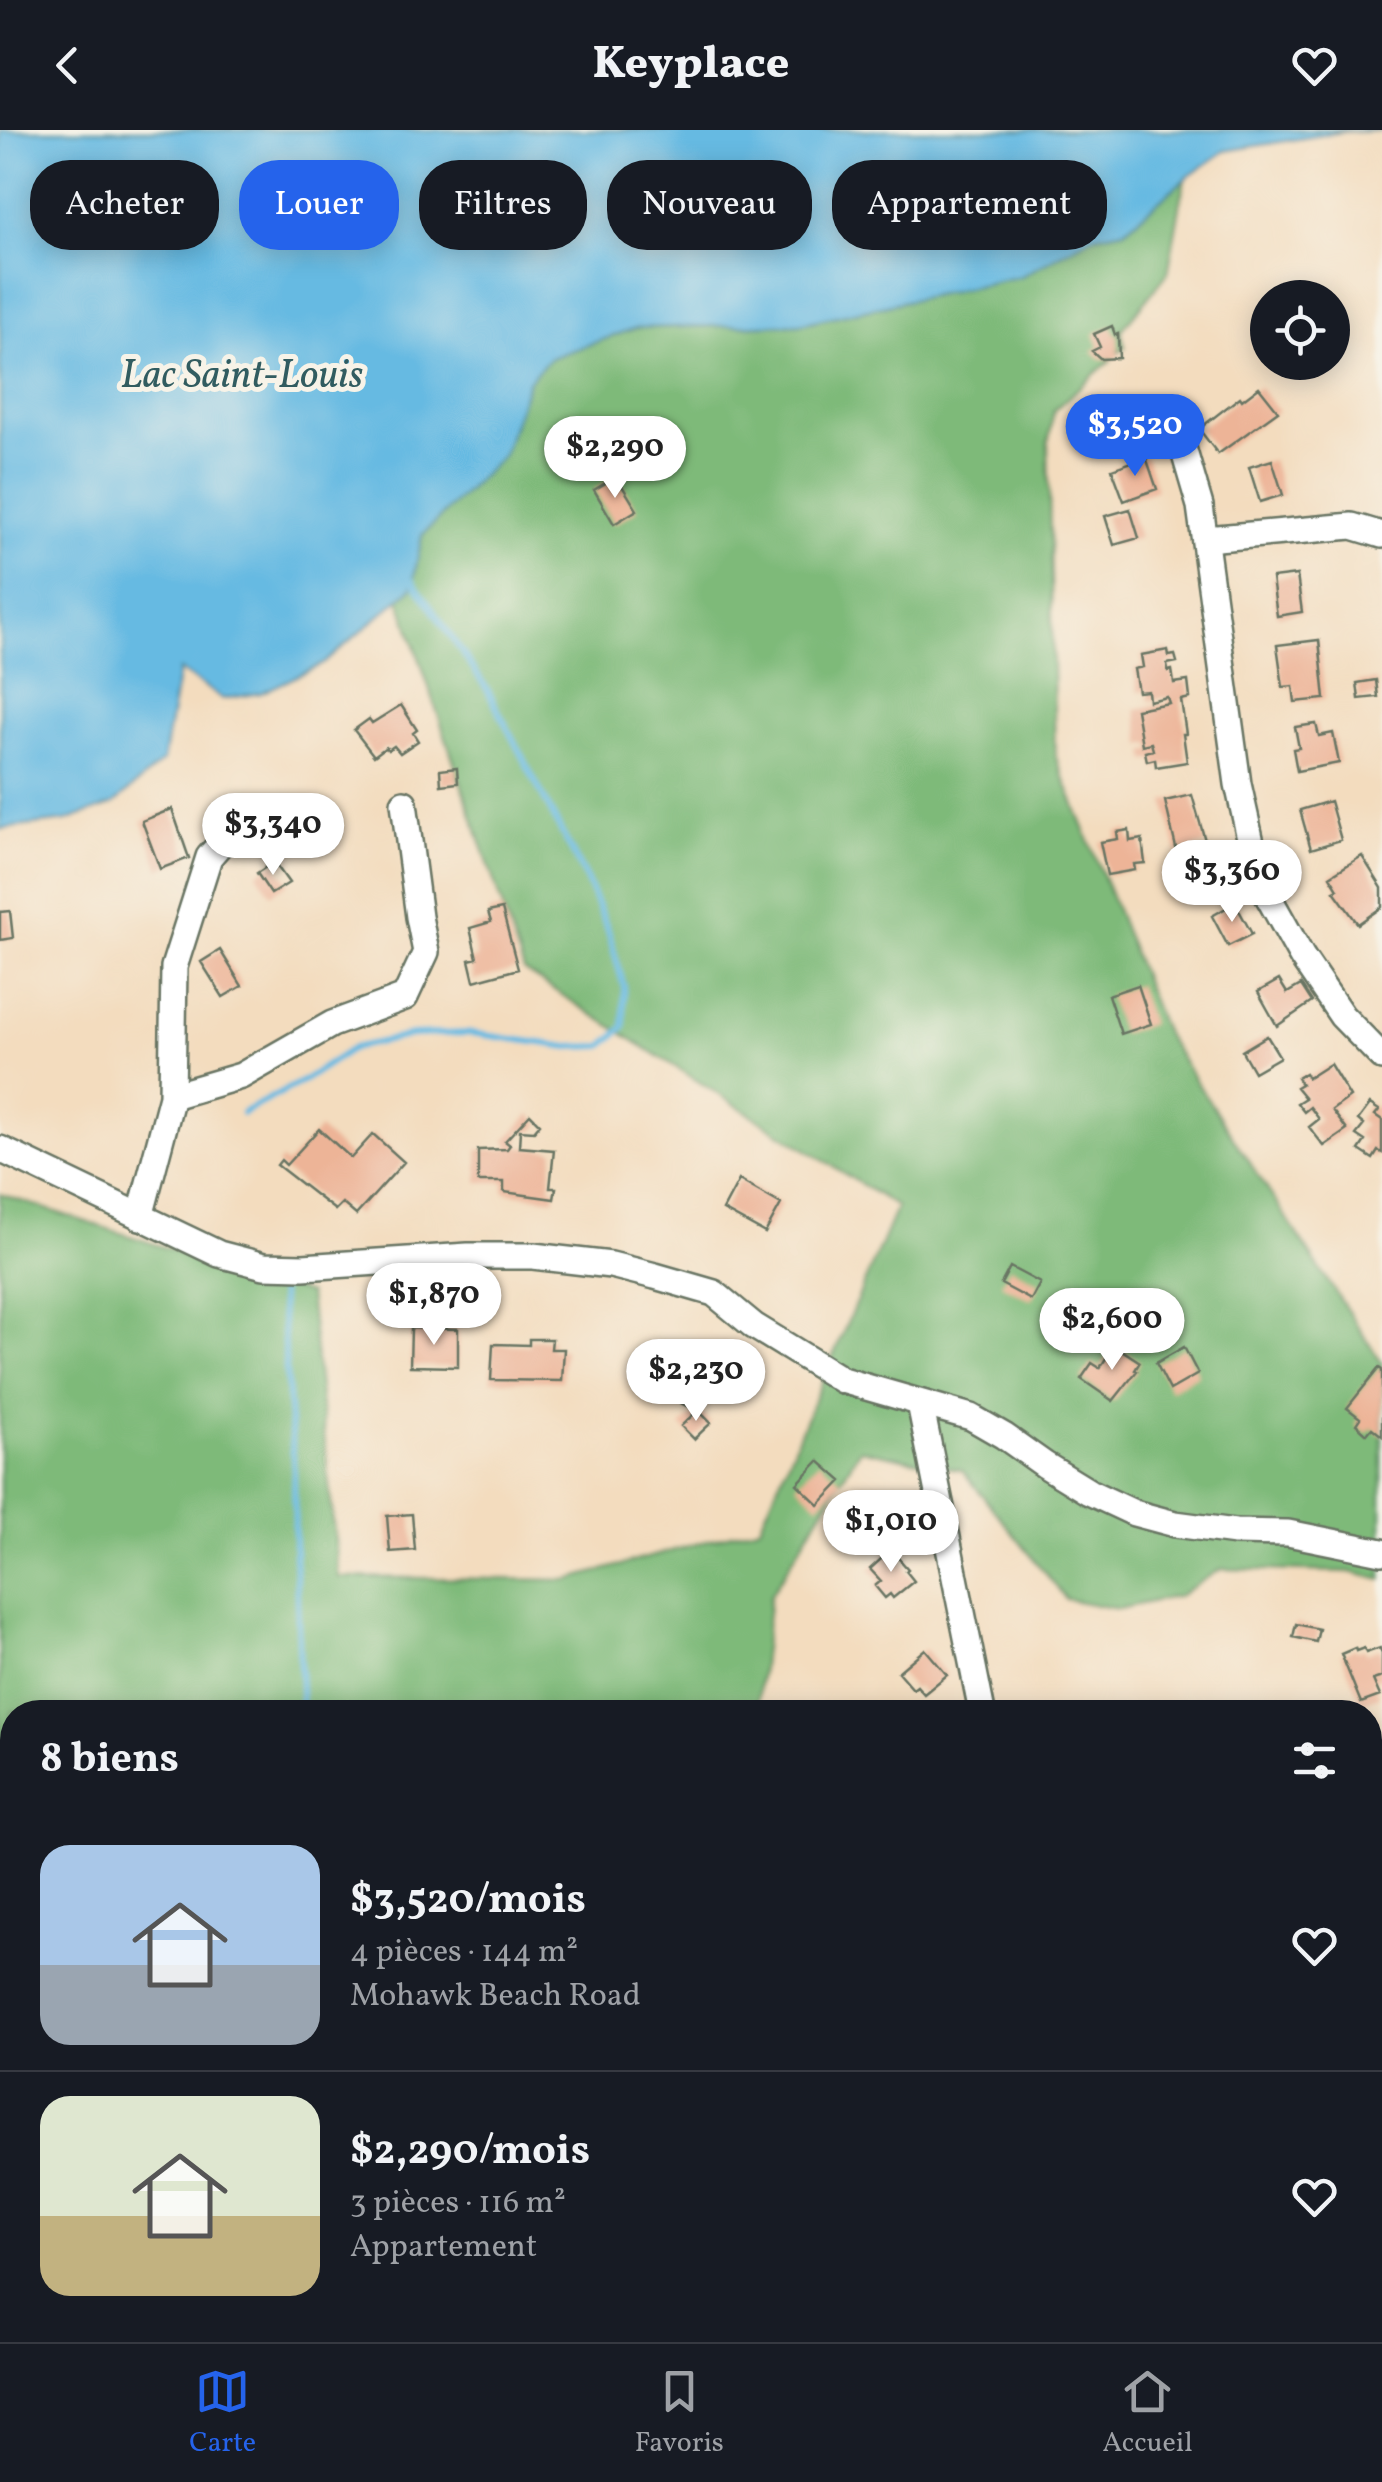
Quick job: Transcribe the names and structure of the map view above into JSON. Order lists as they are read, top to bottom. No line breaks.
{"water":["Lac Saint-Louis"],"page":{"header":"Keyplace","chip":["Acheter","Louer","Filtres","Nouveau","Appartement"],"price":["$3,520","$2,290","$3,340","$3,360","$1,870","$2,600","$2,230","$1,010"],"heading":"8 biens","list":[{"name":"$3,520/mois","note":"4 pièces · 144 m² · Mohawk Beach Road"},{"name":"$2,290/mois","note":"3 pièces · 116 m² · Appartement"}],"tabs":["Carte","Favoris","Accueil"]}}
